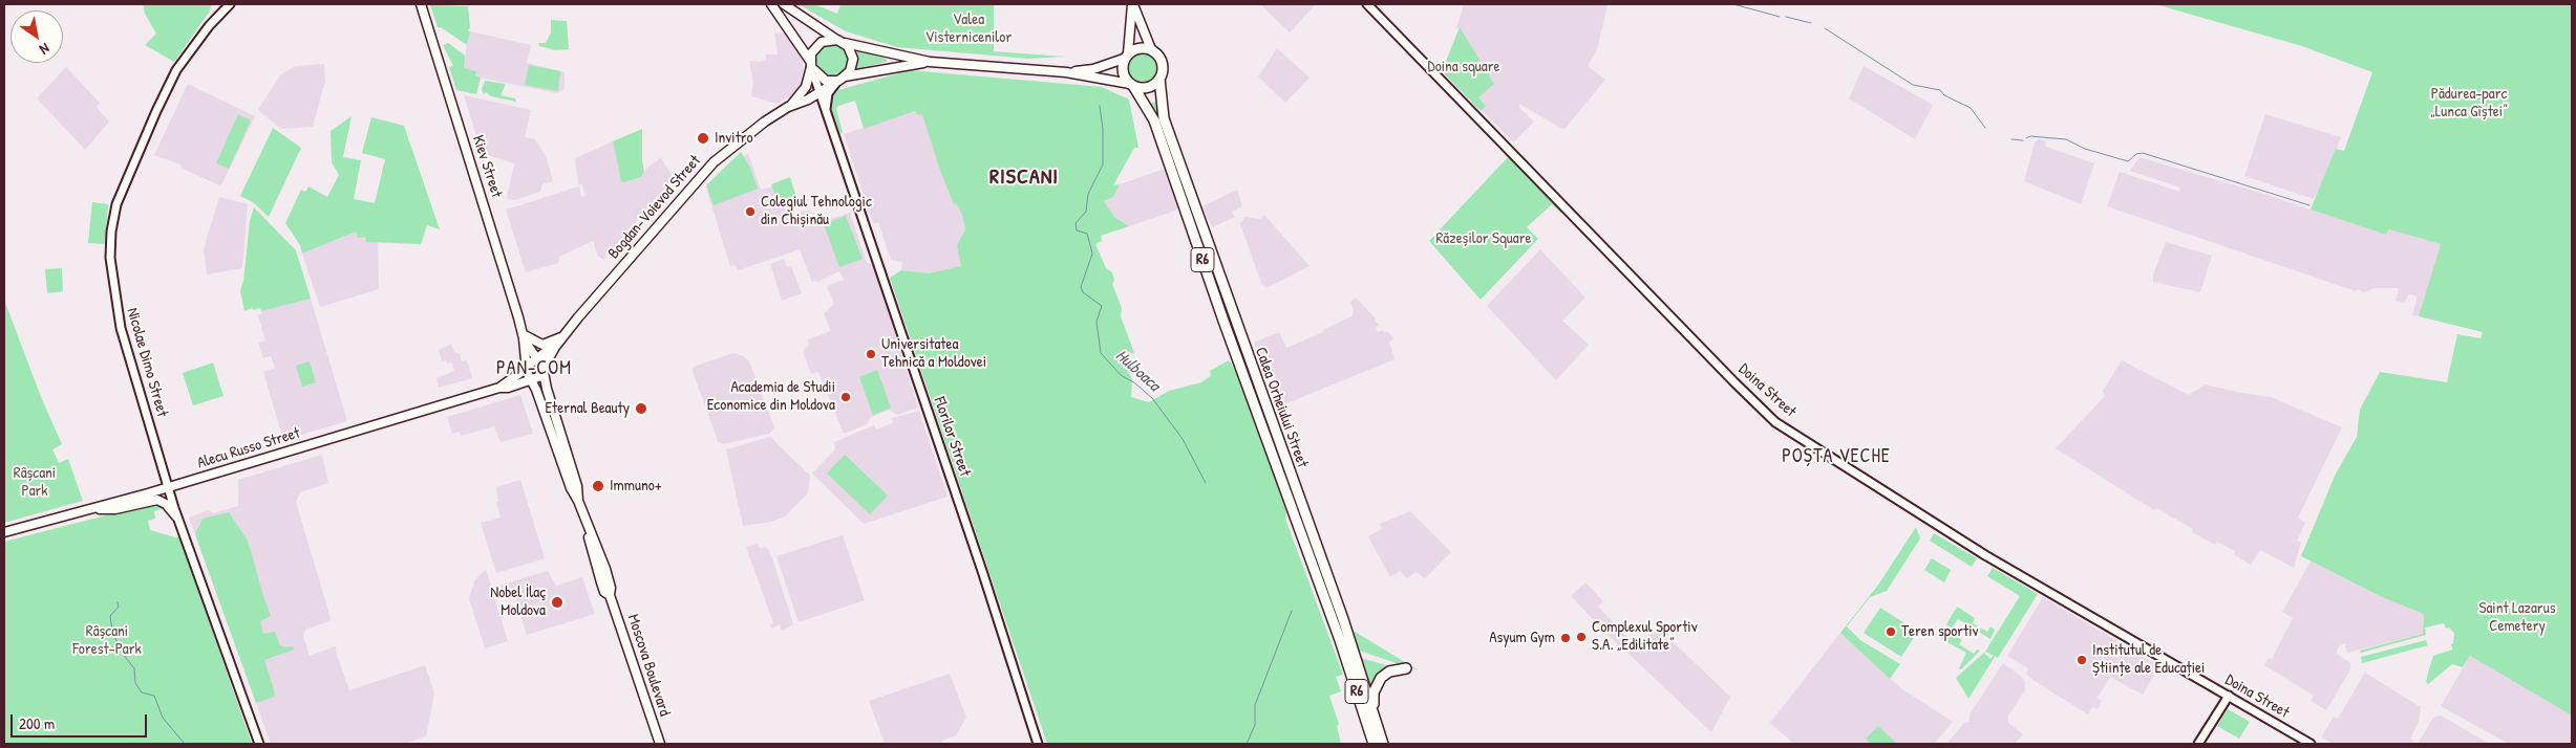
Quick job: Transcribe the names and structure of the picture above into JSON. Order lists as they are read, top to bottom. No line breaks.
{"streets":{"highway":["R6","Calea Orheiului Street"],"main road":["Kiev Street","Bogdan-Voievod Street","Nicolae Dimo Street","Doina Street","Florilor Street","Alecu Russo Street","Moscova Boulevard"]},"crossings":[["Kiev Street","Bogdan-Voievod Street"],["Kiev Street","Alecu Russo Street"],["Kiev Street","Moscova Boulevard"],["Bogdan-Voievod Street","Florilor Street"],["Bogdan-Voievod Street","Alecu Russo Street"],["Bogdan-Voievod Street","Moscova Boulevard"],["R6","Calea Orheiului Street"],["Nicolae Dimo Street","Alecu Russo Street"],["Alecu Russo Street","Moscova Boulevard"]],"districts":["RISCANI","PAN-COM","POȘTA VECHE"],"water":["Hulboaca"],"parks":["Valea Visternicenilor","Doina square","Pădurea-parc „Lunca Gîștei”","Răzeșilor Square","Râșcani Park","Saint Lazarus Cemetery","Râșcani Forest-Park"],"places":["Invitro","Colegiul Tehnologic din Chișinău","Universitatea Tehnică a Moldovei","Academia de Studii Economice din Moldova","Eternal Beauty","Immuno+","Nobel İlaç Moldova","Teren sportiv","Complexul Sportiv S.A. „Edilitate”","Asyum Gym","Institutul de Științe ale Educației"],"scale_bar":"200 m","north":"bottom right"}
